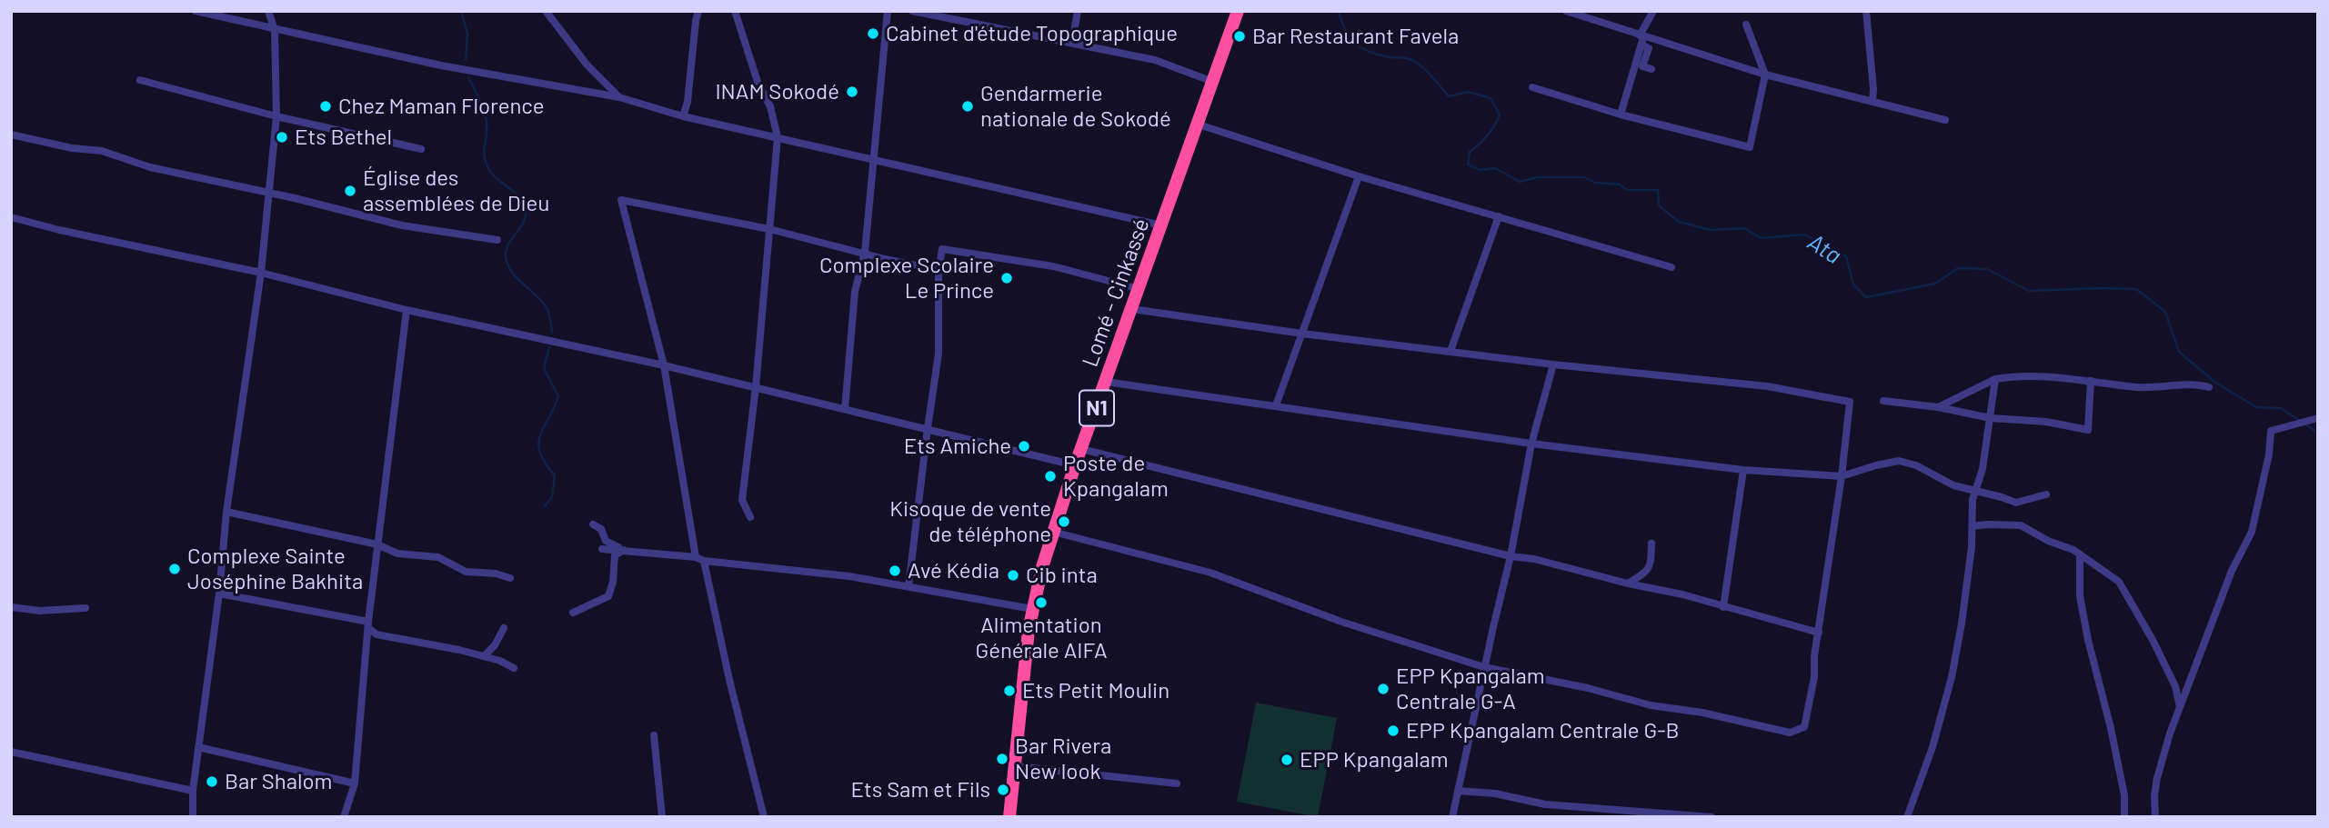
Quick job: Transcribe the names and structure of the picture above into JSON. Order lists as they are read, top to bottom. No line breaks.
{"streets":{"highway":["Lomé - Cinkassé","N1"]},"water":["Ata"],"places":["Cabinet d'étude Topographique","Bar Restaurant Favela","INAM Sokodé","Chez Maman Florence","Gendarmerie nationale de Sokodé","Ets Bethel","Église des assemblées de Dieu","Complexe Scolaire Le Prince","Ets Amiche","Poste de Kpangalam","Kisoque de vente de téléphone","Complexe Sainte Joséphine Bakhita","Avé Kédia","Cib inta","Alimentation Générale AIFA","EPP Kpangalam Centrale G-A","Ets Petit Moulin","EPP Kpangalam Centrale G-B","Bar Rivera New look","EPP Kpangalam","Bar Shalom","Ets Sam et Fils"]}
